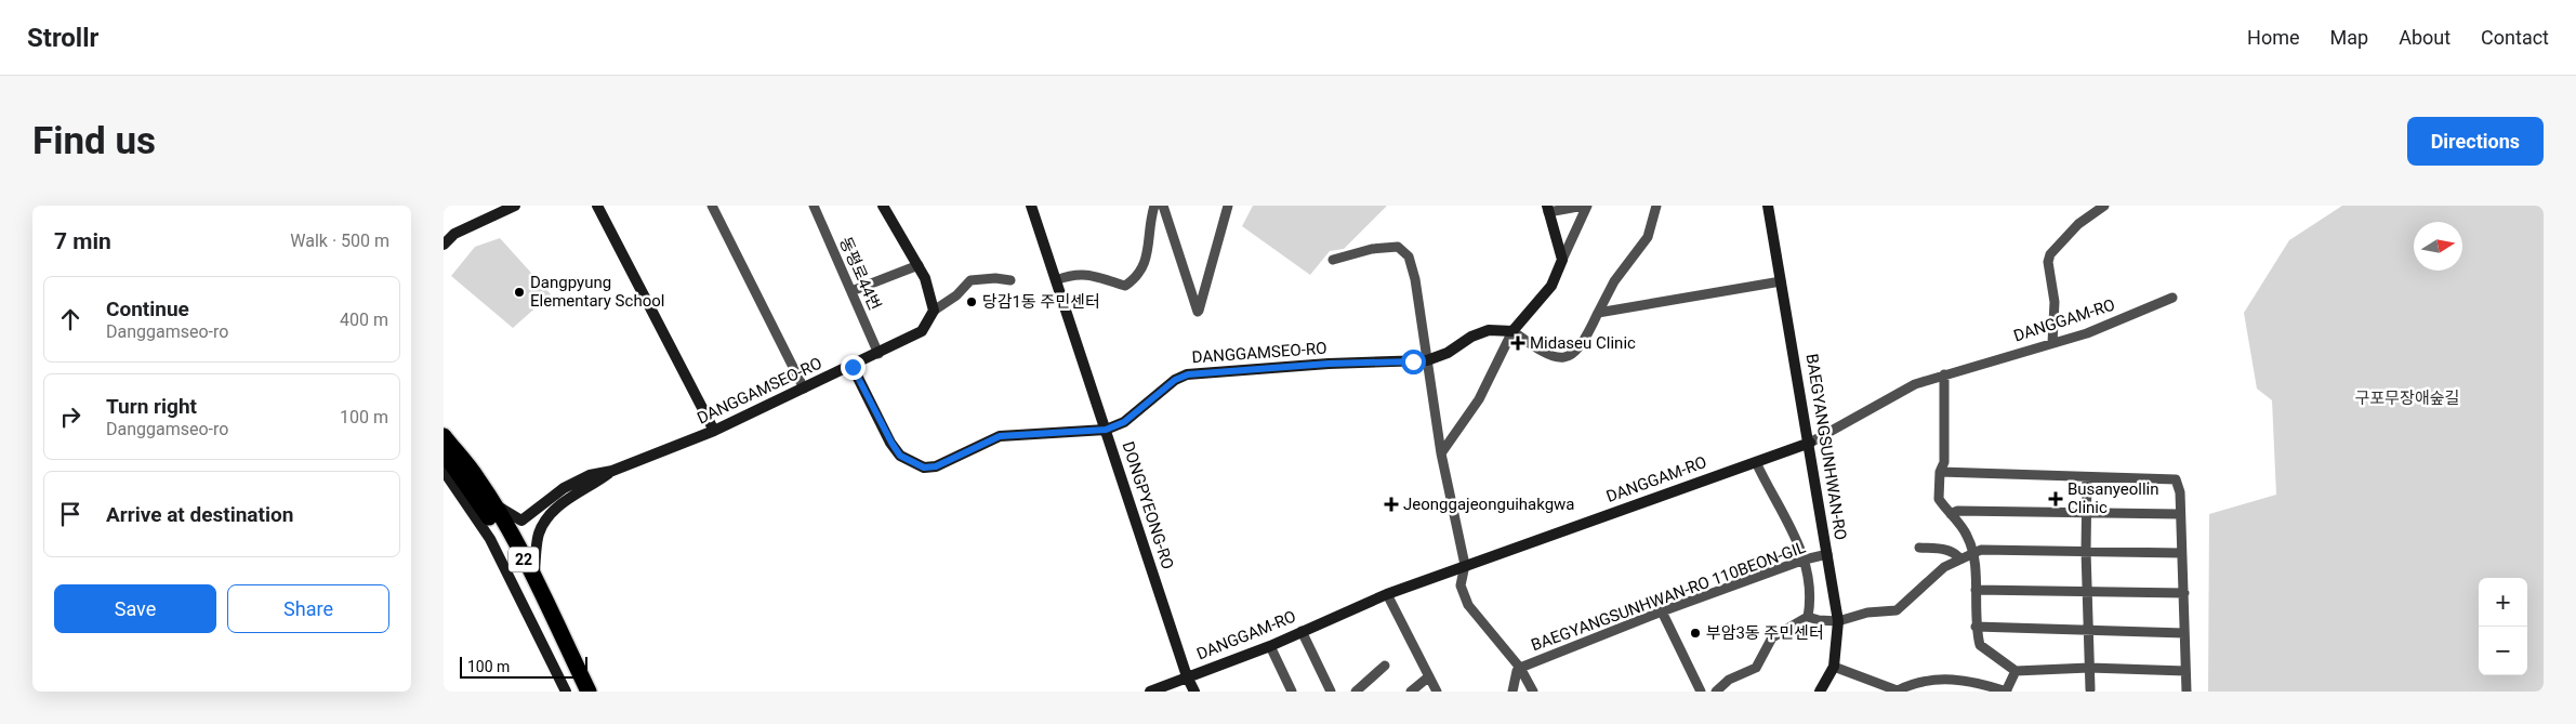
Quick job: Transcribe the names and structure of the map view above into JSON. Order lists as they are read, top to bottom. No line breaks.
{"streets":{"highway":["22"],"main road":["DANGGAM-RO","DANGGAMSEO-RO","BAEGYANGSUNHWAN-RO","DONGPYEONG-RO"],"street":["동평로44번","BAEGYANGSUNHWAN-RO 110BEON-GIL"]},"crossings":[["DANGGAM-RO","BAEGYANGSUNHWAN-RO"],["DANGGAM-RO","DONGPYEONG-RO"],["DANGGAMSEO-RO","DONGPYEONG-RO"],["BAEGYANGSUNHWAN-RO","BAEGYANGSUNHWAN-RO 110BEON-GIL"]],"parks":["구포무장애숲길"],"places":{"other":["Dangpyung Elementary School","당감1동 주민센터","부암3동 주민센터"],"health":["Midaseu Clinic","Busanyeollin Clinic","Jeonggajeonguihakgwa"]},"scale_bar":"100 m","north":"right","page":{"header":"Strollr","nav":["Home","Map","About","Contact"],"buttons":["Directions",["Save","Share"]],"title":"Find us","heading":["7 min","Walk · 500 m"],"list":[["Continue","Danggamseo-ro","400 m"],["Turn right","Danggamseo-ro","100 m"],"Arrive at destination"],"map_buttons":["+","−"],"scale":"100 m"}}
